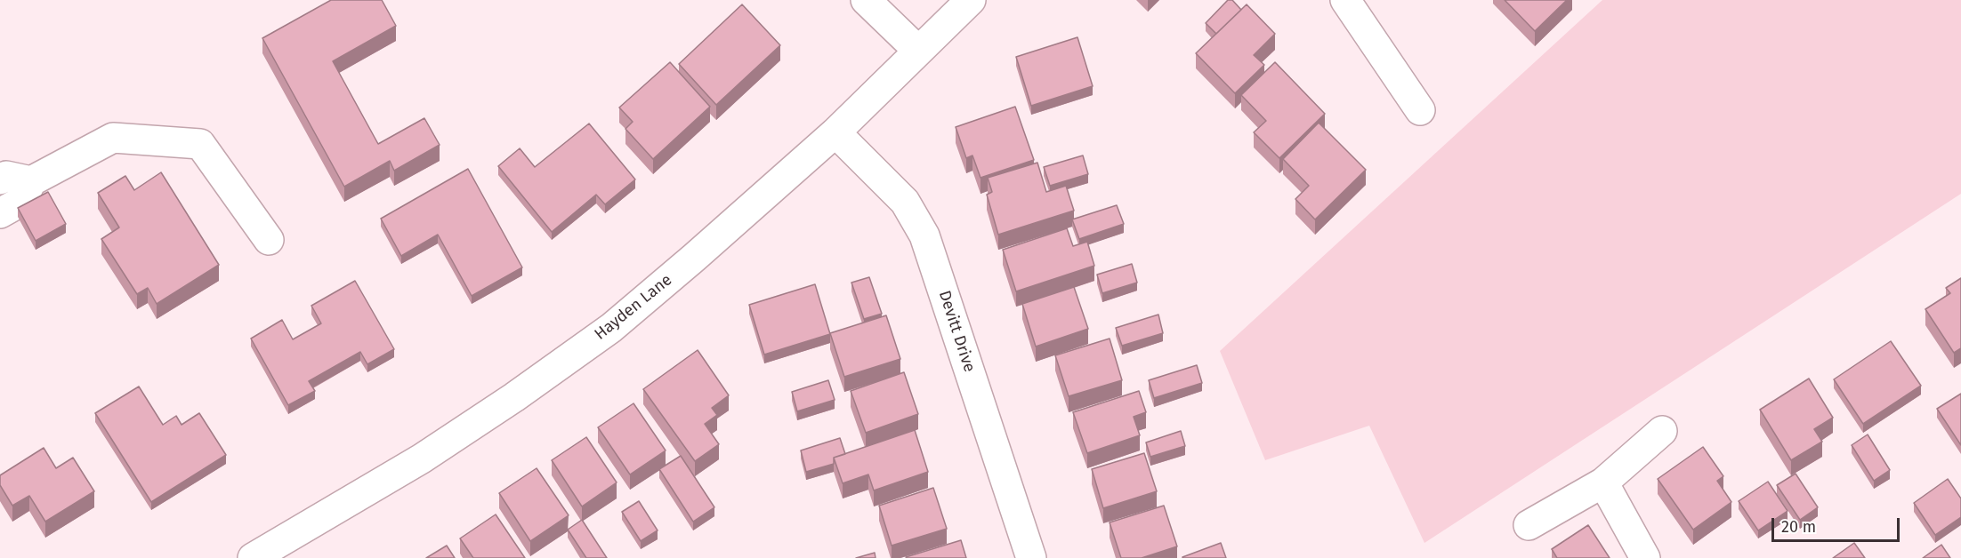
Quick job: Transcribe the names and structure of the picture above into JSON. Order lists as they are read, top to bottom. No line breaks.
{"streets":{"street":["Hayden Lane","Devitt Drive"]},"crossings":[["Hayden Lane","Devitt Drive"]],"scale_bar":"20 m"}
